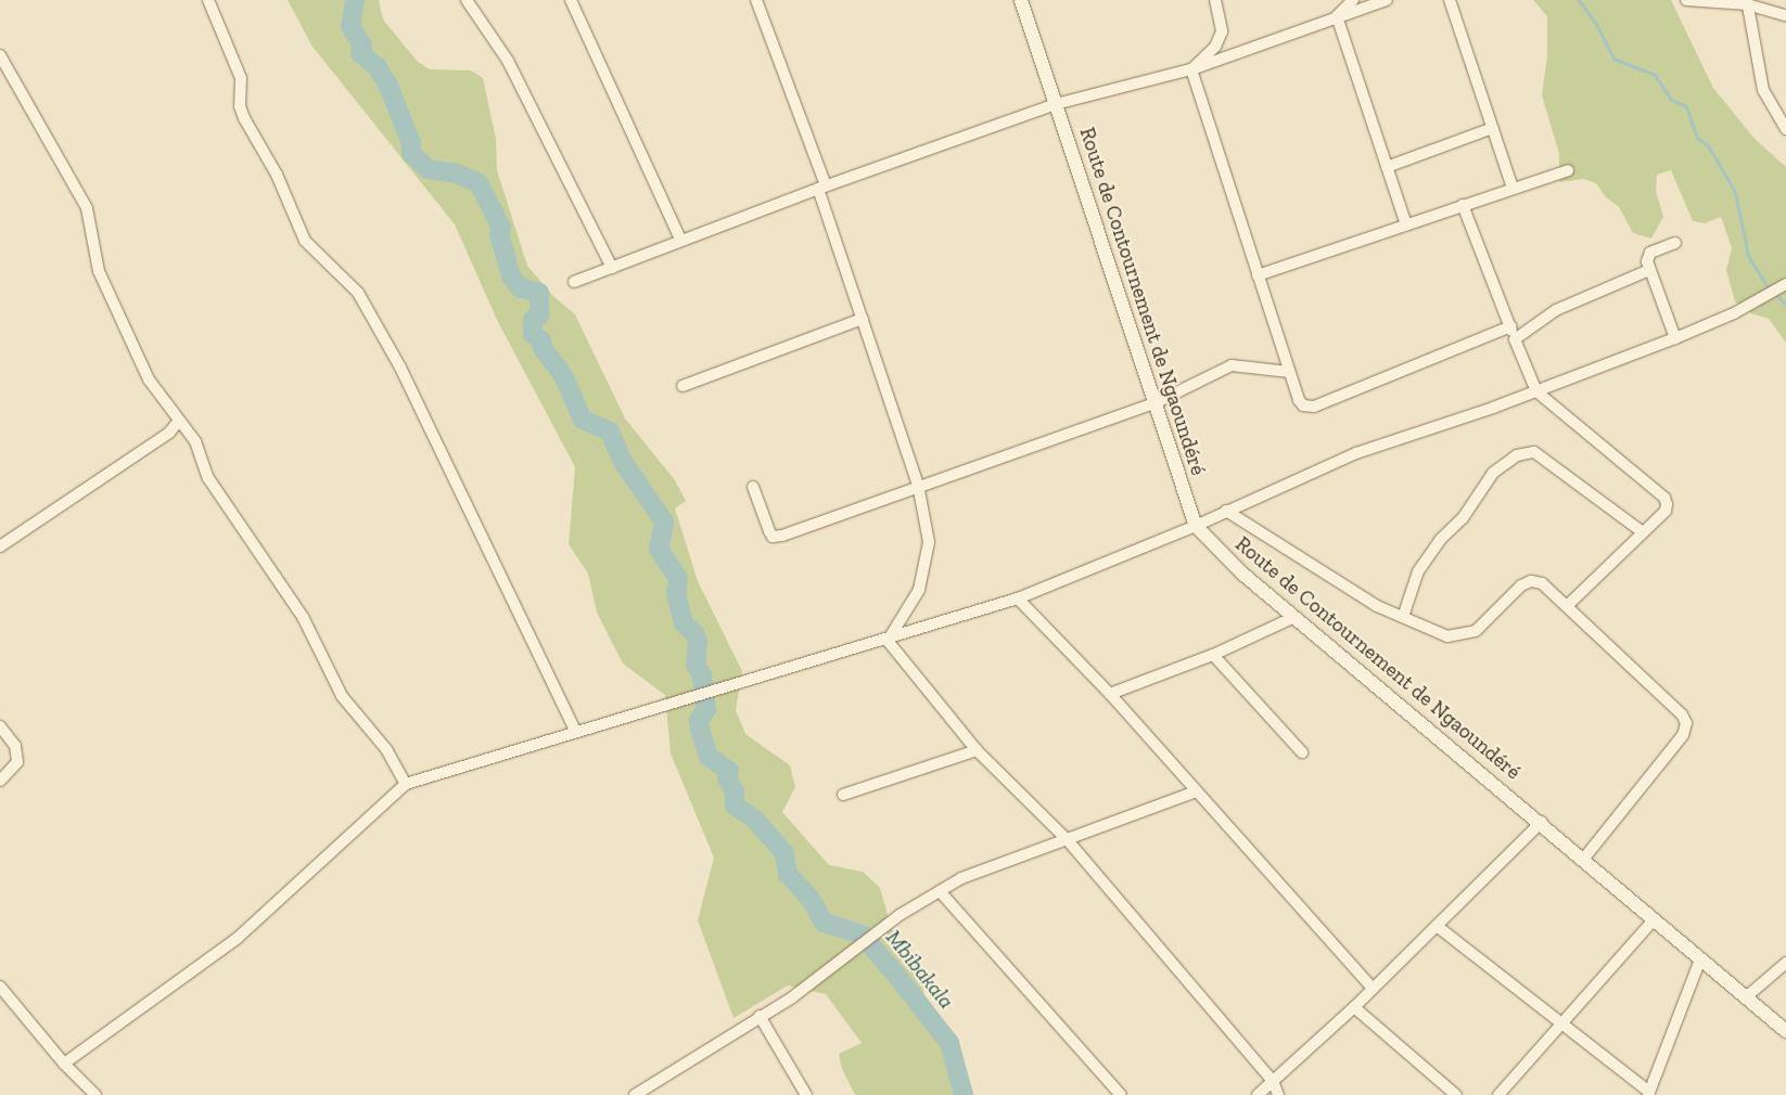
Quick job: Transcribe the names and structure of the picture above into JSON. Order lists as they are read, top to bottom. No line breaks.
{"streets":{"street":["Route de Contournement de Ngaoundéré"]},"water":["Mbibakala"]}
